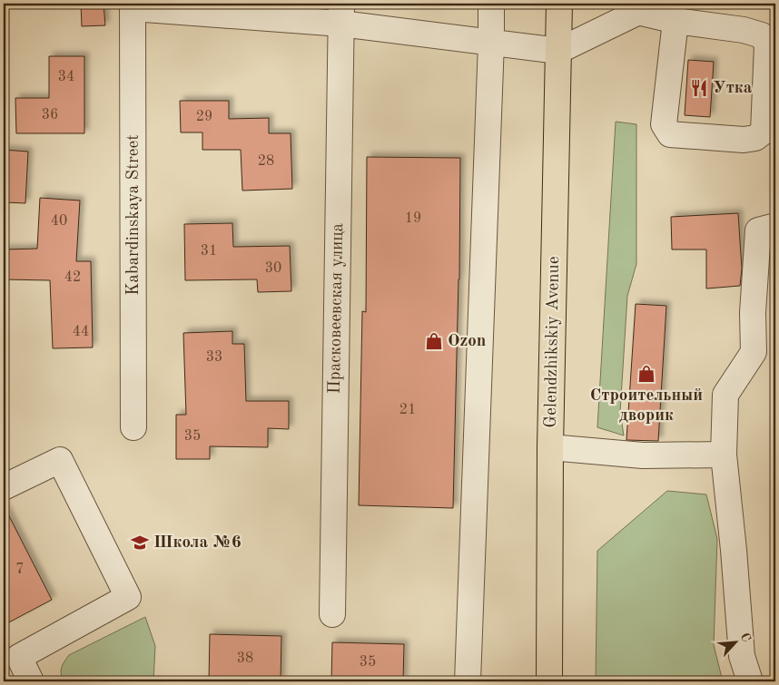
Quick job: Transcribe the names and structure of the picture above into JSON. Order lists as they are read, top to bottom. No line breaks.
{"streets":{"main road":["Gelendzhikskiy Avenue"],"street":["Kabardinskaya Street","Прасковеевская улица"]},"places":{"restaurant":["Утка"],"shop":["Ozon","Строительный дворик"],"school or university":["Школа №6"]},"house_numbers":["34","36","29","28","19","40","31","30","42","44","33","21","35","7","38","35"],"north":"top right"}
